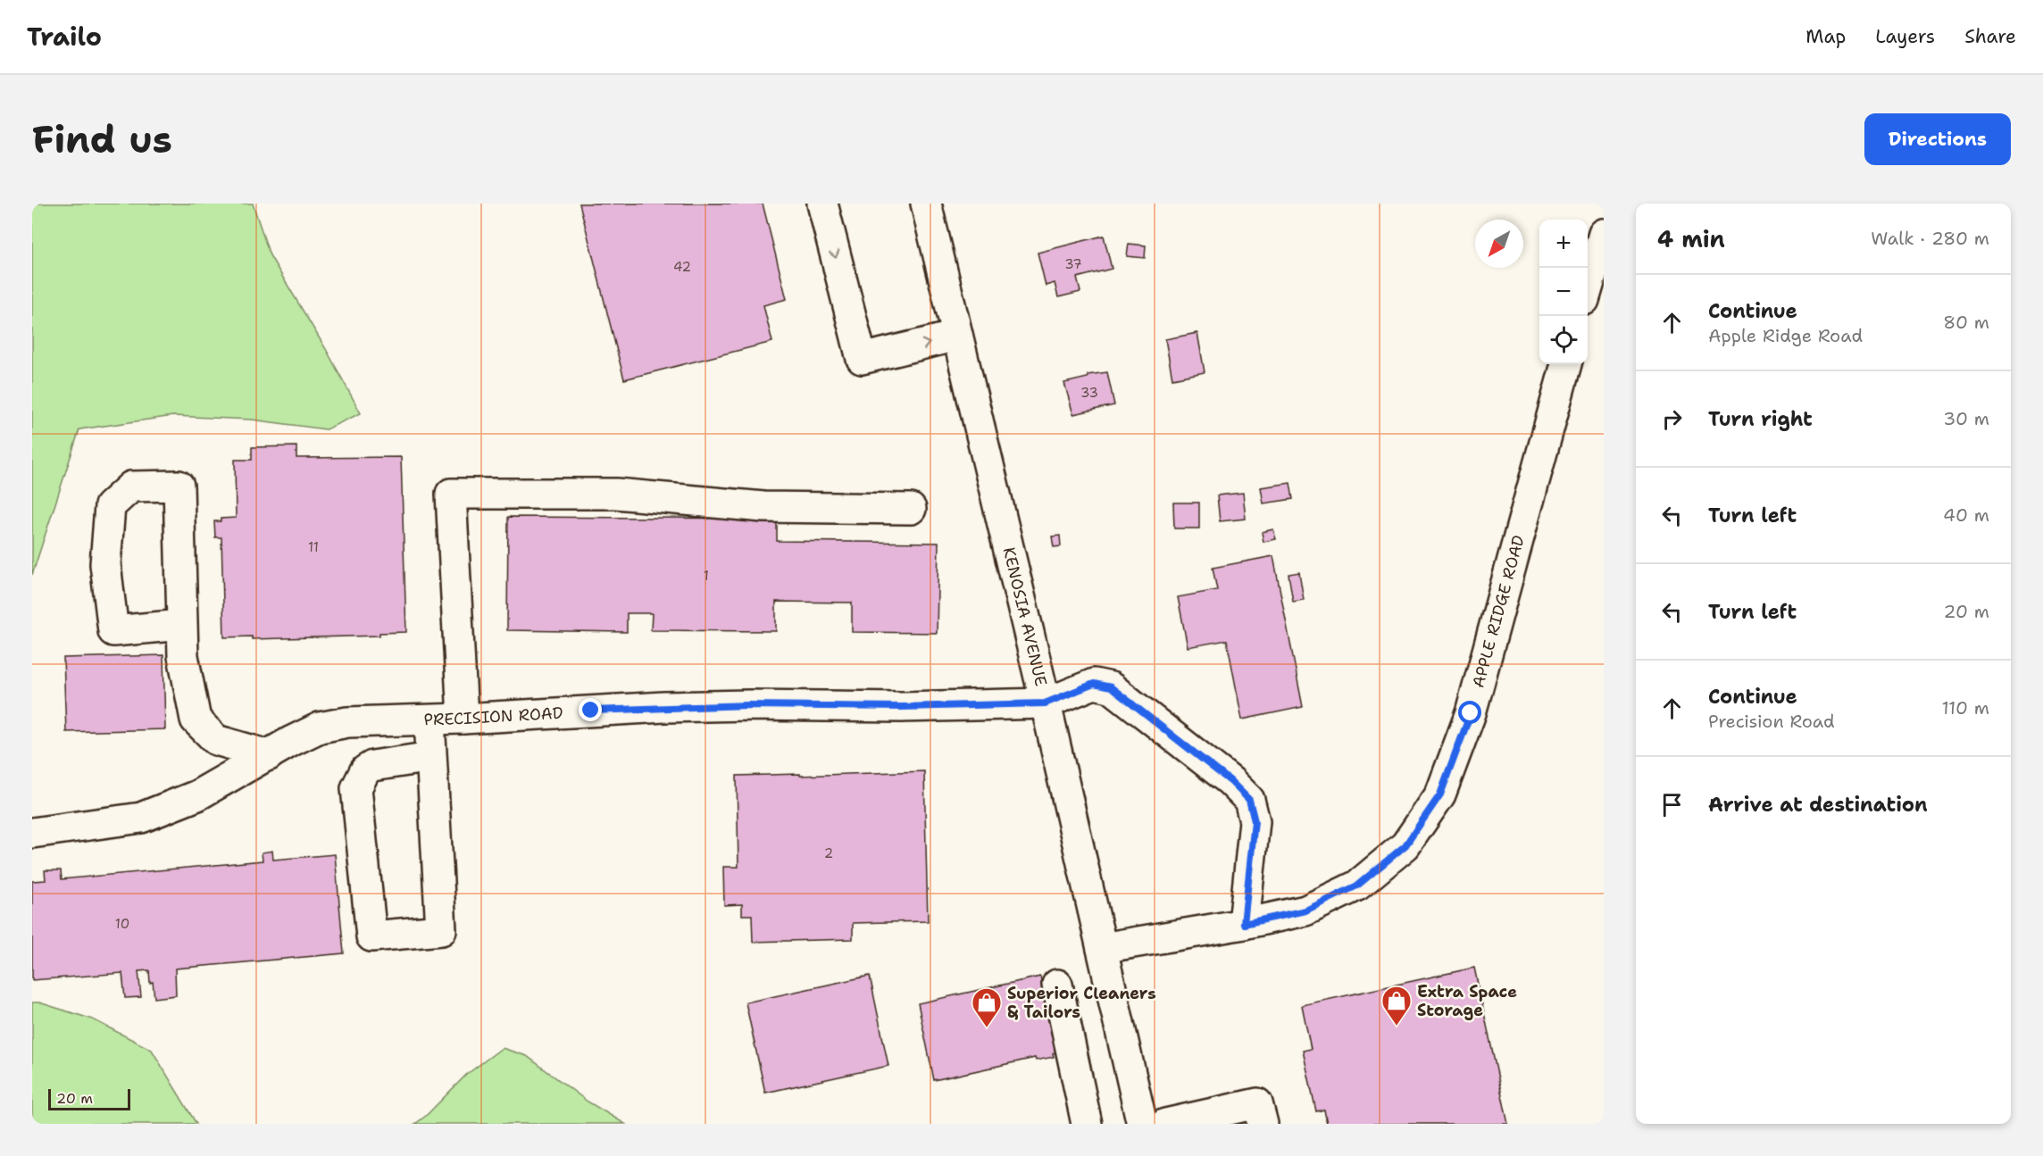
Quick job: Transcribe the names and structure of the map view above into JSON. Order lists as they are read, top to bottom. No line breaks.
{"streets":{"street":["APPLE RIDGE ROAD","KENOSIA AVENUE","PRECISION ROAD"]},"crossings":[["APPLE RIDGE ROAD","KENOSIA AVENUE"],["KENOSIA AVENUE","PRECISION ROAD"]],"places":{"shop":["Extra Space Storage","Superior Cleaners & Tailors"]},"house_numbers":["37","42","33","11","1","2","10"],"scale_bar":"20 m","north":"bottom left","page":{"header":"Trailo","nav":["Map","Layers","Share"],"buttons":"Directions","title":"Find us","heading":["4 min","Walk · 280 m"],"map_buttons":["+","−"],"list":[["Continue","Apple Ridge Road","80 m"],["Turn right","30 m"],["Turn left","40 m"],["Turn left","20 m"],["Continue","Precision Road","110 m"],"Arrive at destination"],"scale":"20 m"}}
